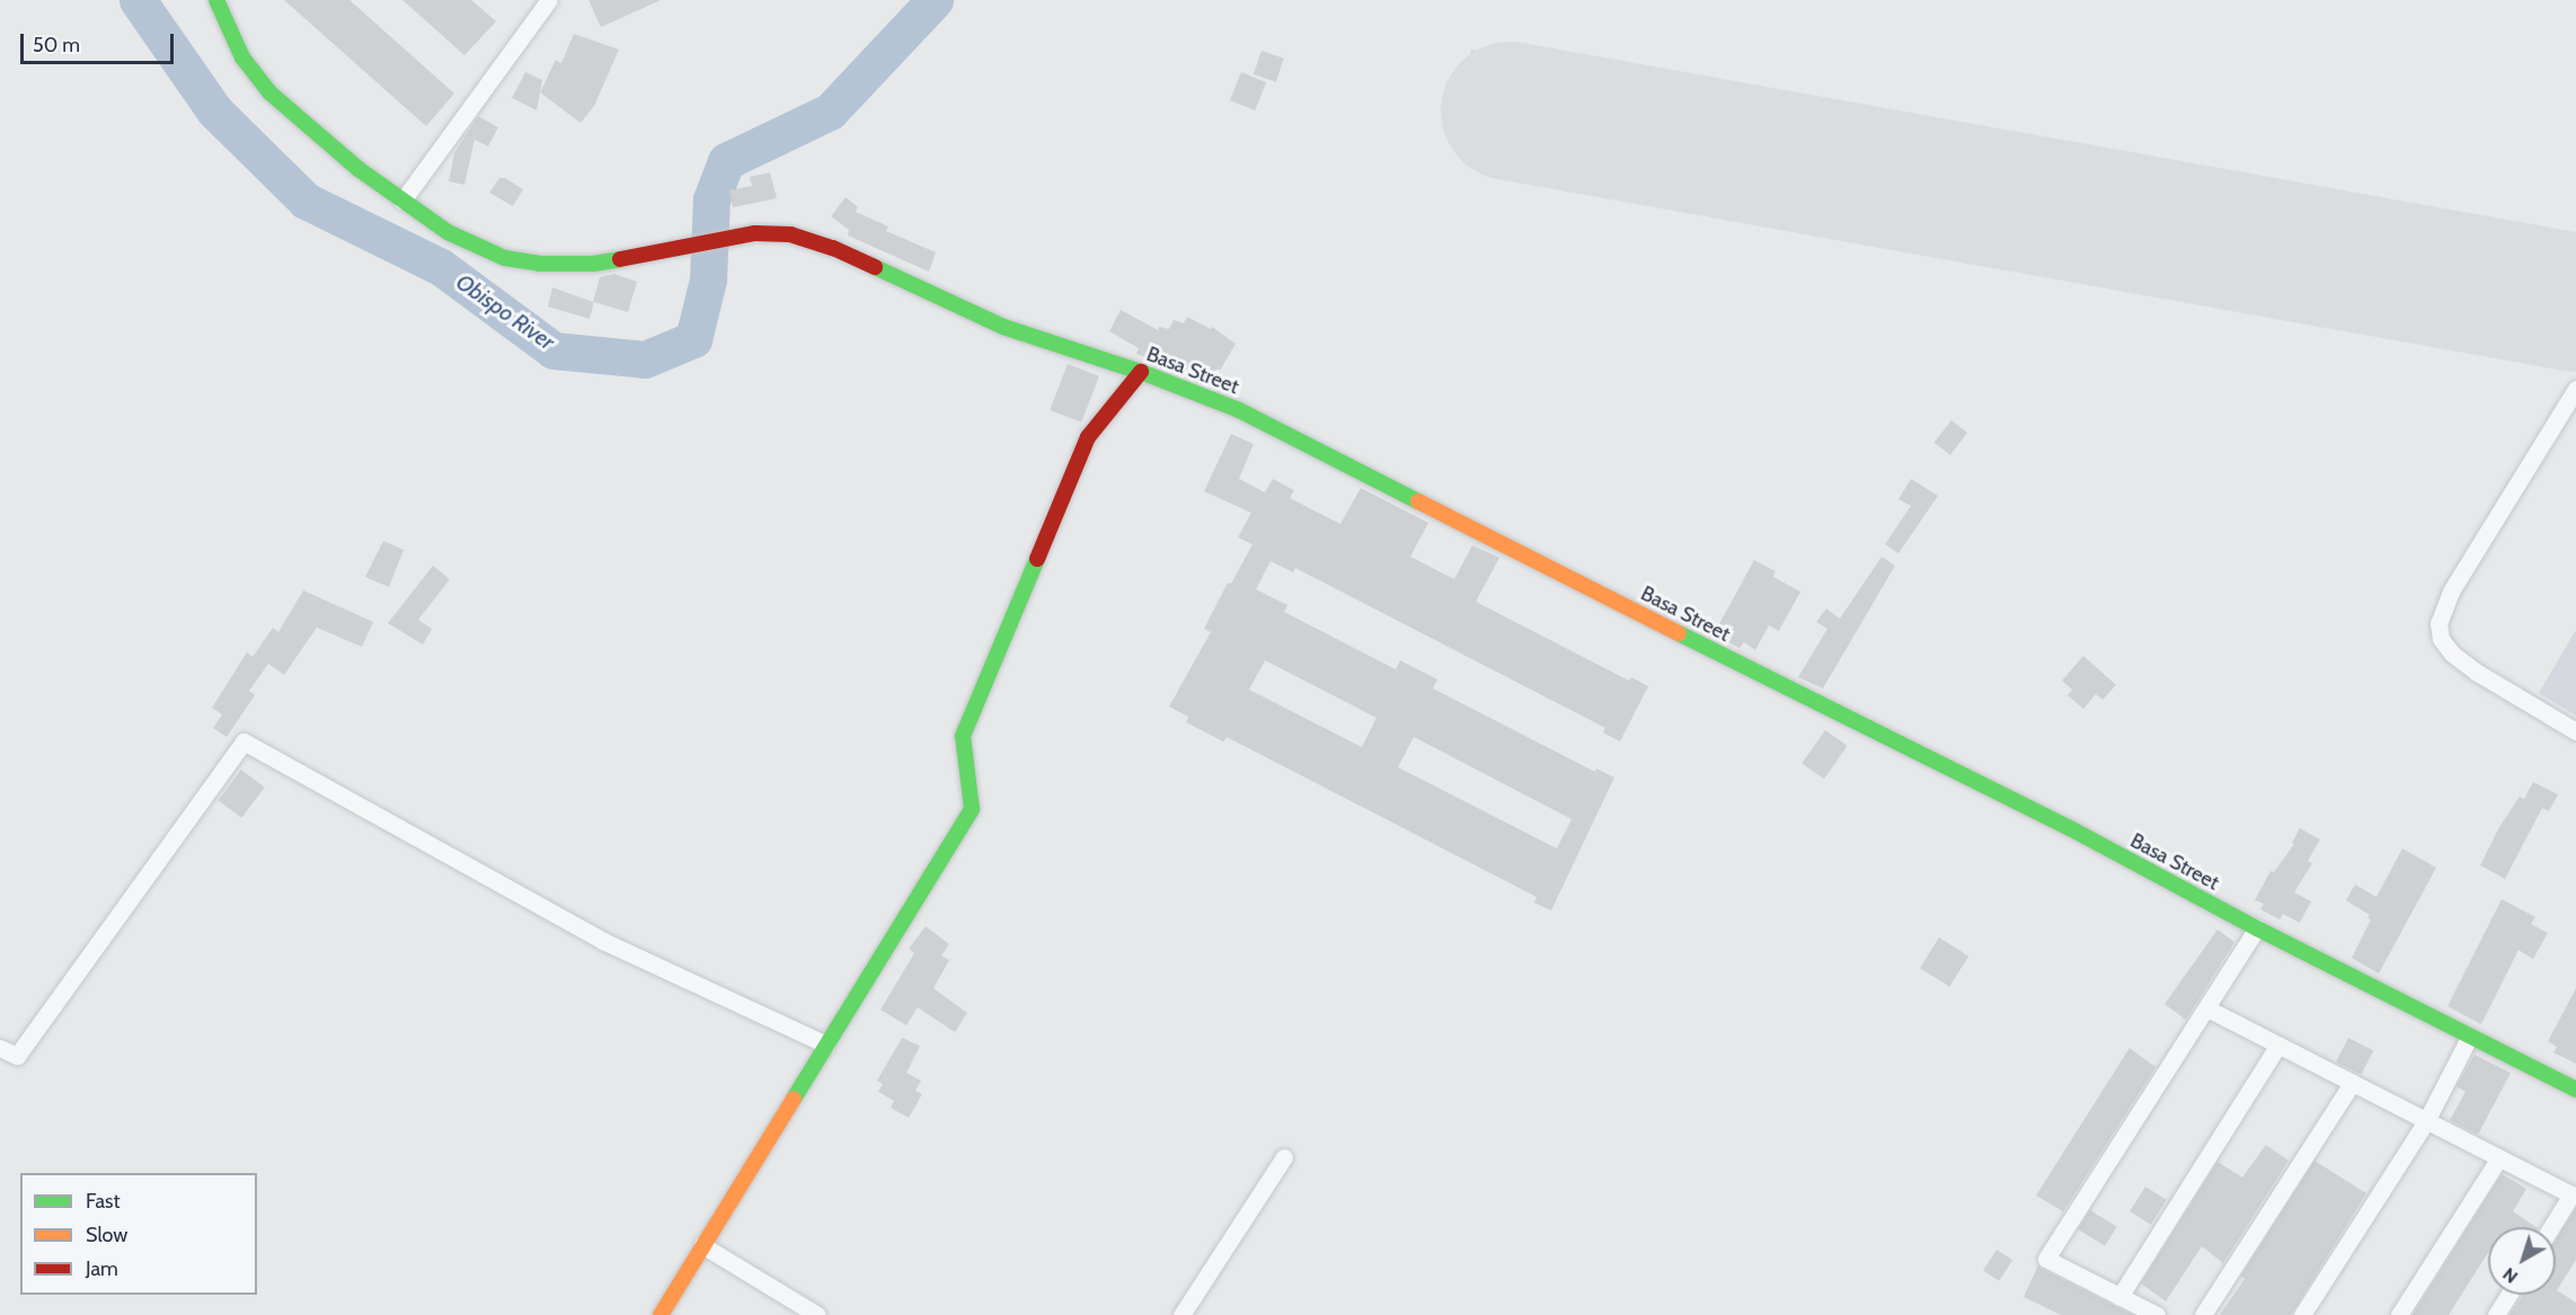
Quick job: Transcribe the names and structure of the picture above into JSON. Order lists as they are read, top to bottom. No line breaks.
{"streets":{"street":["Basa Street"]},"water":["Obispo River"],"legend":["Fast","Slow","Jam"],"scale_bar":"50 m","north":"bottom left"}
